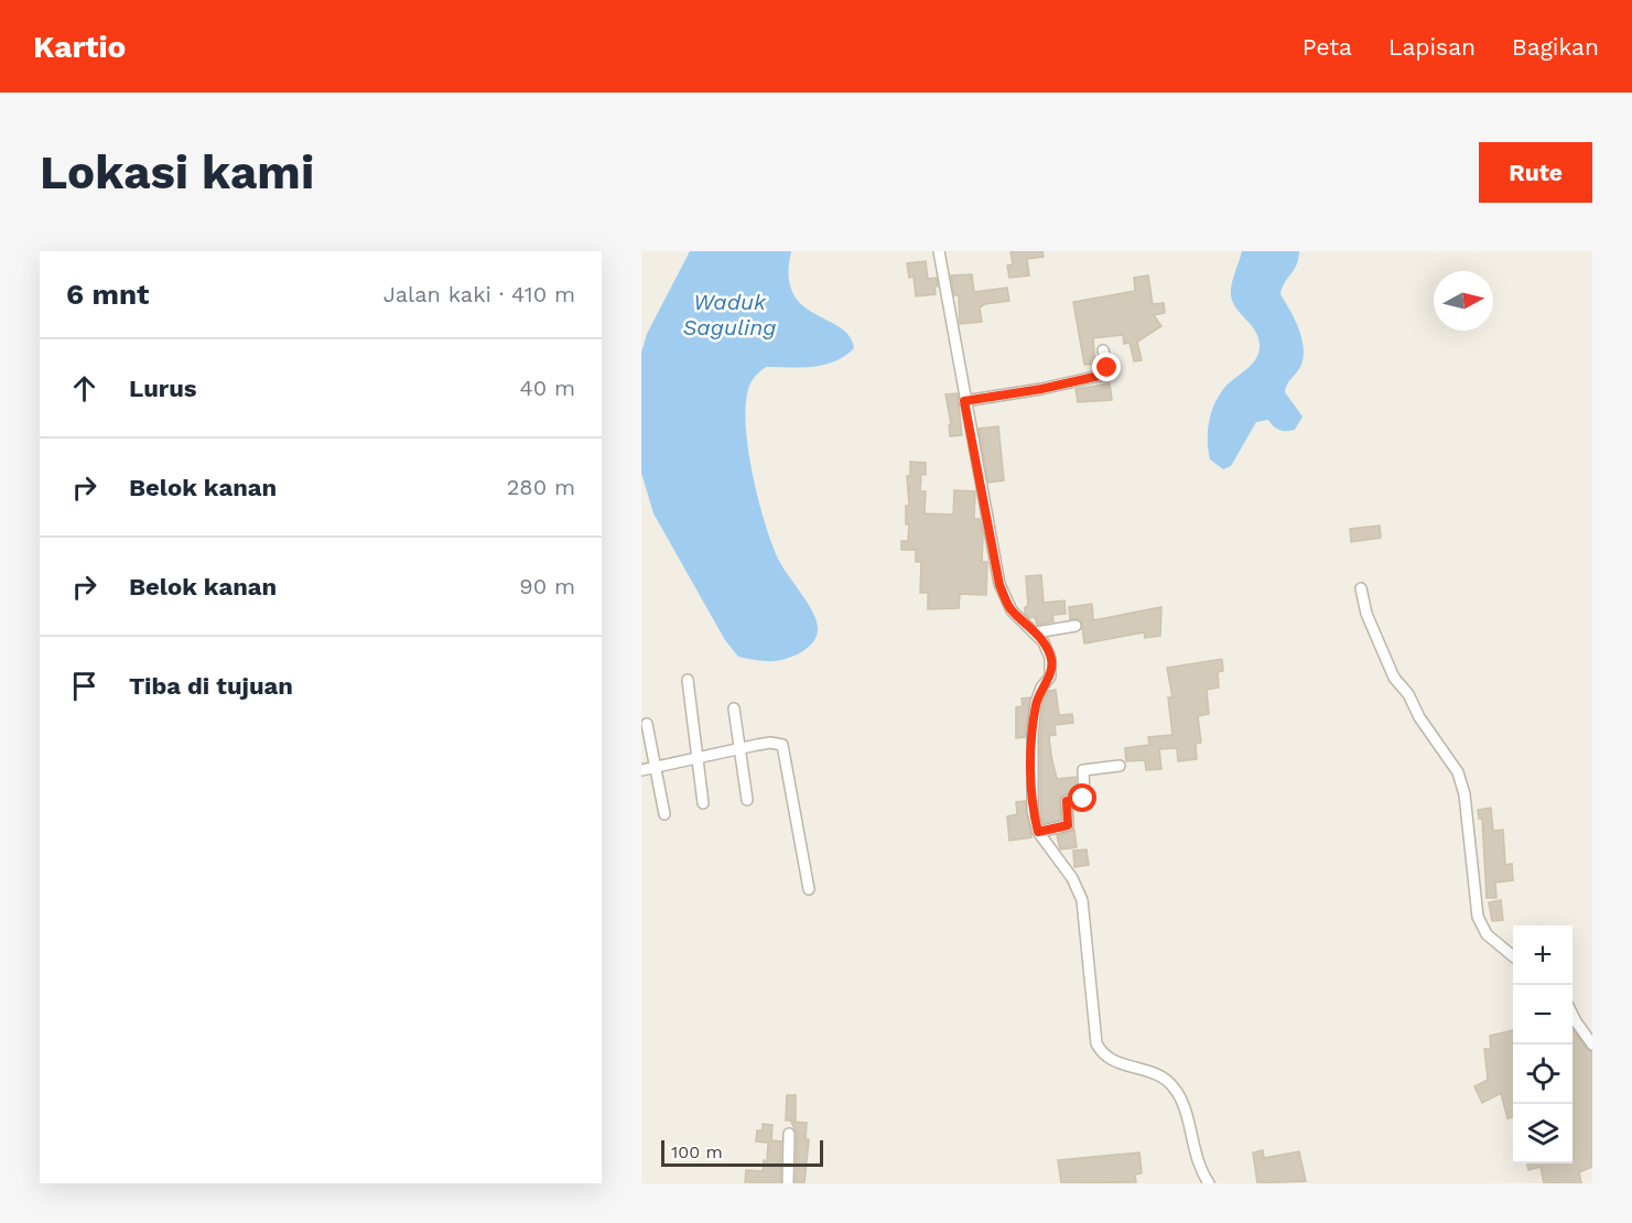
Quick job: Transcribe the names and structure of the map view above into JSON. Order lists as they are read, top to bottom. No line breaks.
{"water":["Waduk Saguling"],"scale_bar":"100 m","north":"right","page":{"header":"Kartio","nav":["Peta","Lapisan","Bagikan"],"buttons":"Rute","title":"Lokasi kami","heading":["6 mnt","Jalan kaki · 410 m"],"list":[["Lurus","40 m"],["Belok kanan","280 m"],["Belok kanan","90 m"],"Tiba di tujuan"],"map_buttons":["+","−"],"scale":"100 m"}}
